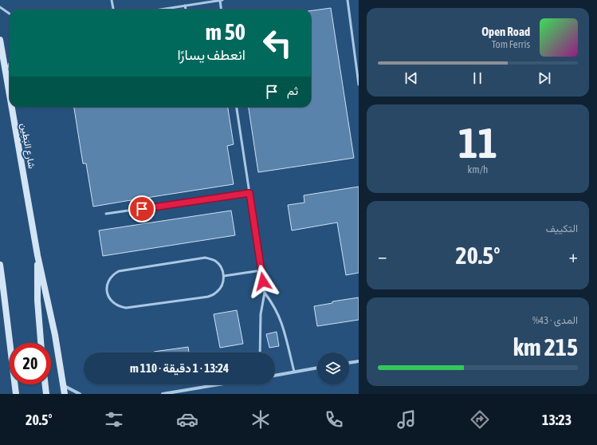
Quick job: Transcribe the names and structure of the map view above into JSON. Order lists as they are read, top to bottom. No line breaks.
{"streets":{"main road":["شارع البَطِين"]},"page":{"turn":["50 m","انعطف يسارًا"],"song":["Open Road","Tom Ferris"],"then":"ثم","tile":[["11","km/h"],"التكييف",["المدى · 43%","215 km"]],"heat":["−","20.5°","+"],"limit":"20","trip":"13:24 · 1 دقيقة · 110 m","tabs":["13:23","20.5°"]}}
